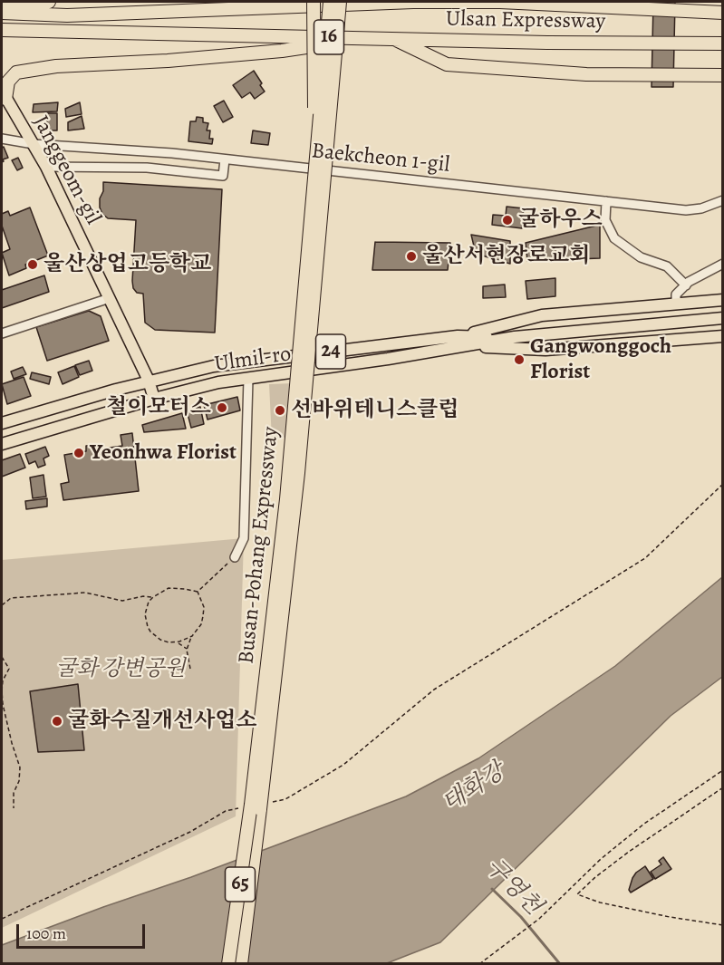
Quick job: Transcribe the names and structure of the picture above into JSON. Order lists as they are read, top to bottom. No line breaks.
{"streets":{"highway":["Ulsan Expressway","16","Busan-Pohang Expressway","65"],"main road":["Janggeom-gil","24","Ulmil-ro"],"street":["Baekcheon 1-gil"]},"crossings":[["Baekcheon 1-gil","Janggeom-gil"],["Janggeom-gil","Ulmil-ro"]],"water":["태화강","구영천"],"parks":["굴화 강변공원"],"places":["굴하우스","울산서현장로교회","울산상업고등학교","Gangwonggoch Florist","철이모터스","선바위테니스클럽","Yeonhwa Florist","굴화수질개선사업소"],"scale_bar":"100 m"}
